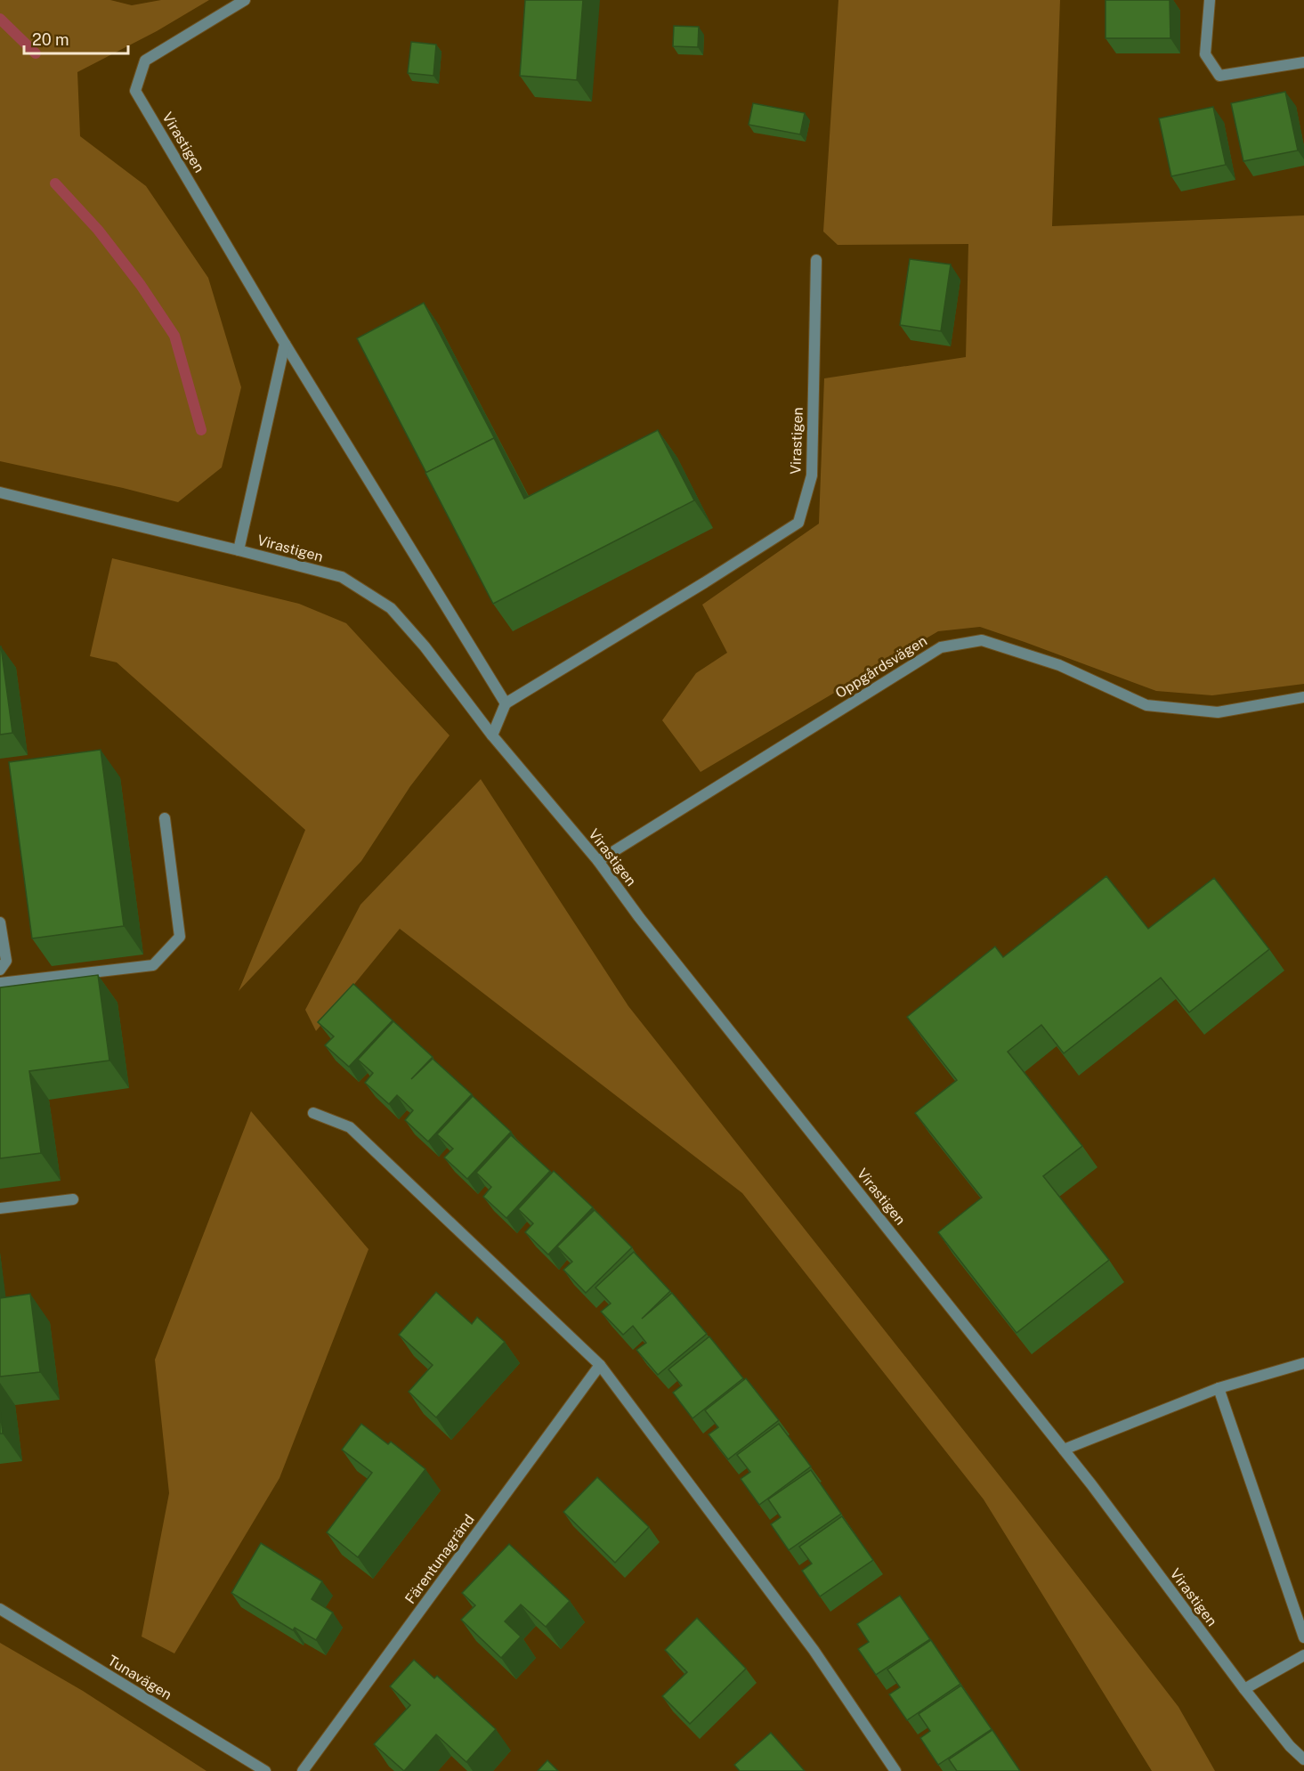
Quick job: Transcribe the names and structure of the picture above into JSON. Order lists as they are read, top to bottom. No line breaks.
{"streets":{"street":["Virastigen","Oppgårdsvägen","Färentunagränd","Tunavägen"]},"crossings":[["Virastigen","Oppgårdsvägen"]],"scale_bar":"20 m"}
